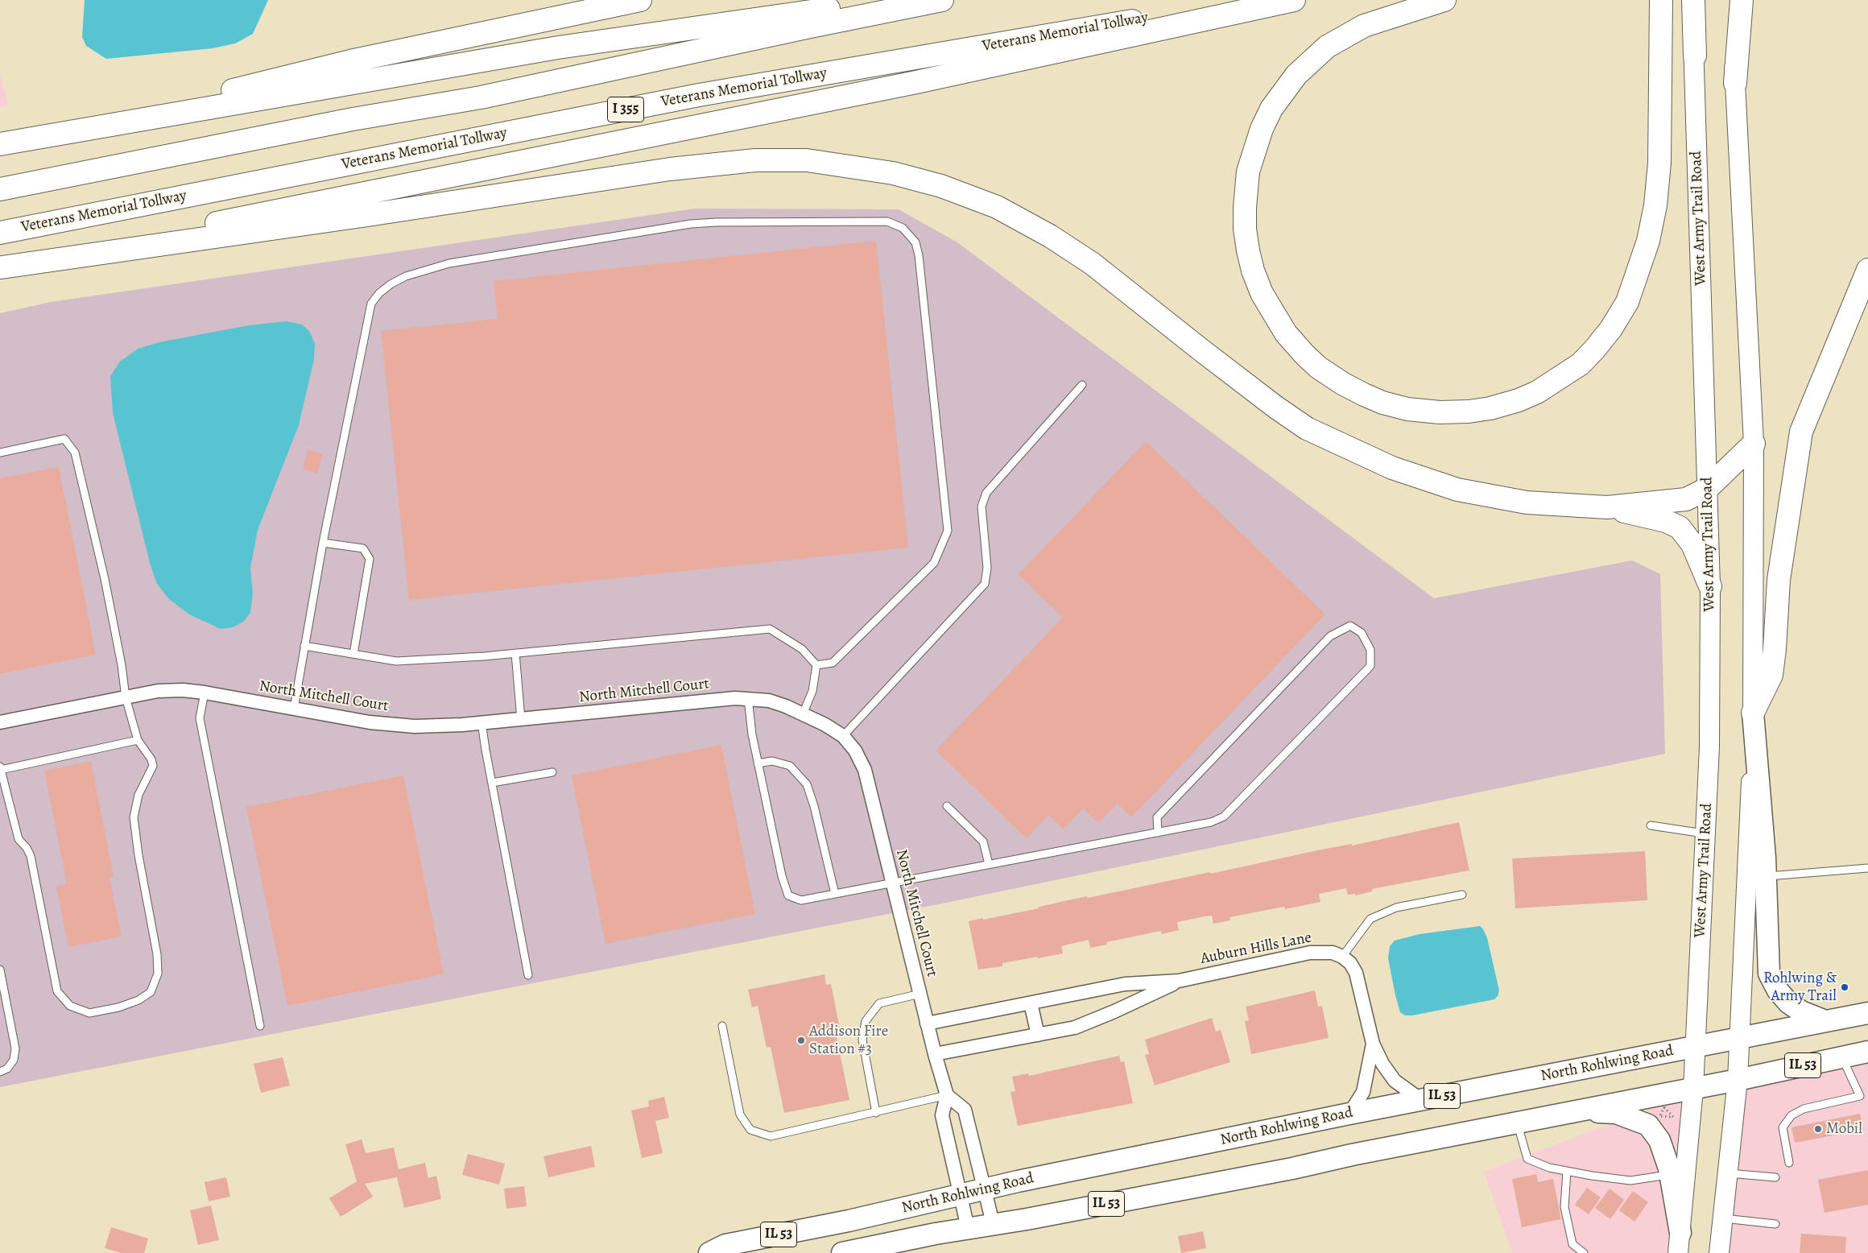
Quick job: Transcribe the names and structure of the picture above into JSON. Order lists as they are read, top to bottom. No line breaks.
{"streets":{"highway":["Veterans Memorial Tollway","I 355"],"main road":["West Army Trail Road","North Rohlwing Road","IL 53"],"street":["North Mitchell Court","Auburn Hills Lane"]},"crossings":[["West Army Trail Road","North Rohlwing Road"],["West Army Trail Road","IL 53"],["North Mitchell Court","Auburn Hills Lane"]],"places":["Rohlwing & Army Trail","Addison Fire Station #3","Mobil"]}
